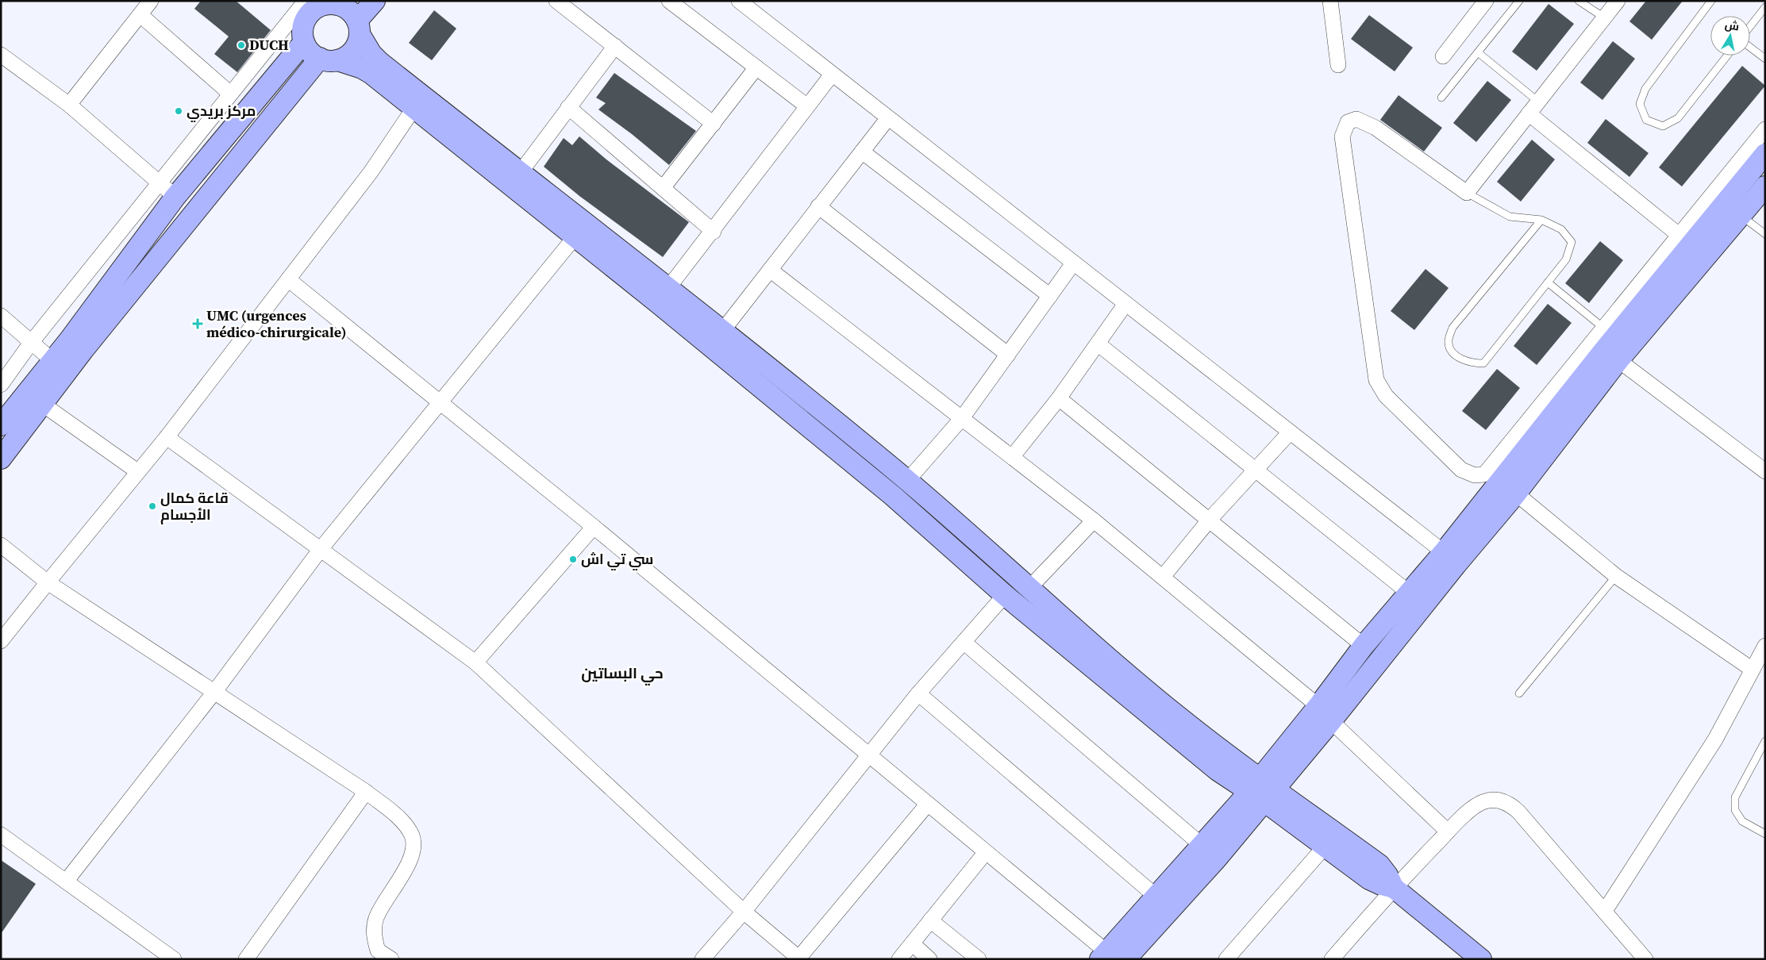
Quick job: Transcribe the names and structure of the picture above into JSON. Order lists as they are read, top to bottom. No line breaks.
{"districts":["حي البساتين"],"places":{"other":["DUCH","مركز بريدي","قاعة كمال الأجسام","سي تي اش"],"health":["UMC (urgences médico-chirurgicale)"]},"north":"top"}
